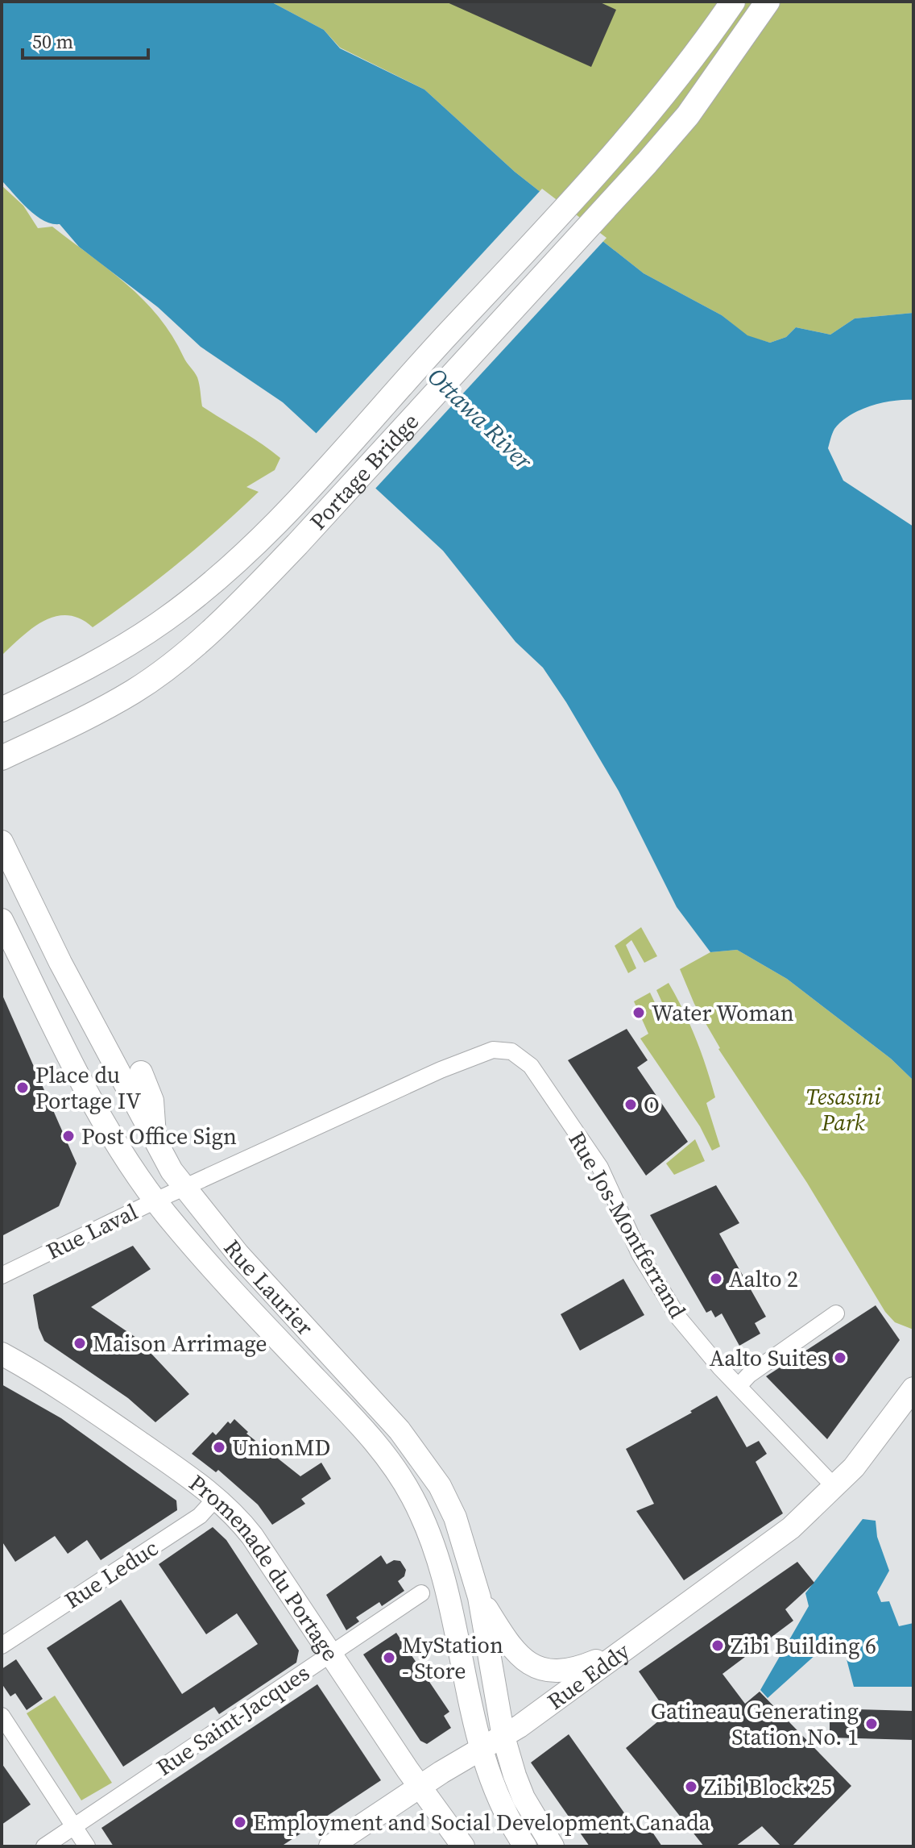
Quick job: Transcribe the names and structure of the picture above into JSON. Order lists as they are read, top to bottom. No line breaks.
{"streets":{"main road":["Portage Bridge","Rue Laurier","Promenade du Portage","Rue Eddy"],"street":["Rue Jos-Montferrand","Rue Laval","Rue Leduc","Rue Saint-Jacques"]},"crossings":[["Rue Jos-Montferrand","Rue Laval"],["Rue Jos-Montferrand","Rue Laurier"],["Rue Jos-Montferrand","Rue Eddy"],["Rue Laval","Rue Laurier"],["Rue Laurier","Rue Eddy"],["Promenade du Portage","Rue Leduc"],["Promenade du Portage","Rue Eddy"],["Promenade du Portage","Rue Saint-Jacques"]],"water":["Ottawa River"],"parks":["Tesasini Park"],"places":["Water Woman","Place du Portage IV","O","Post Office Sign","Aalto 2","Maison Arrimage","Aalto Suites","UnionMD","Zibi Building 6","MyStation - Store","Gatineau Generating Station No. 1","Zibi Block 25","Employment and Social Development Canada"],"scale_bar":"50 m"}
